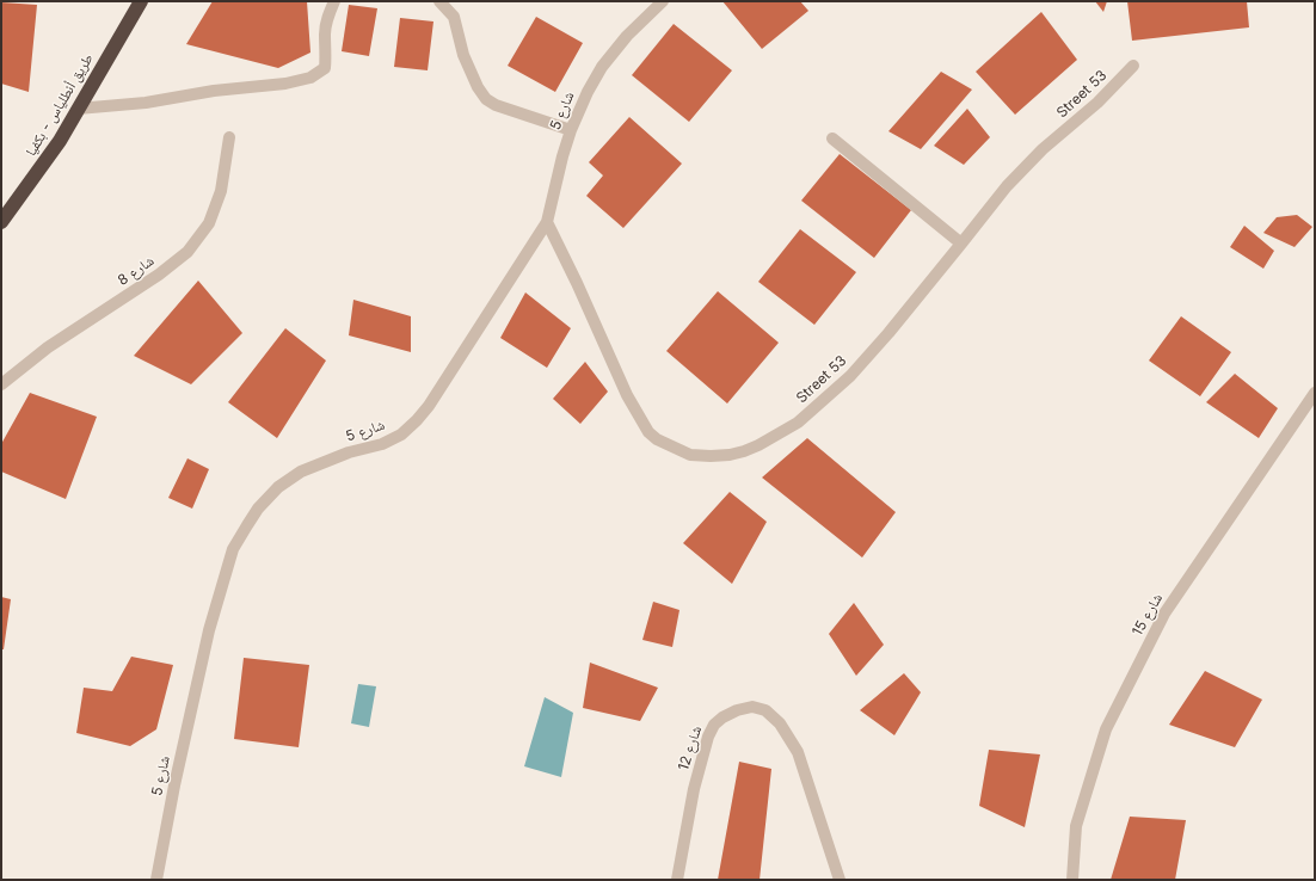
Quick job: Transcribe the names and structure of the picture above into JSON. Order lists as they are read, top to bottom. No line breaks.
{"streets":{"highway":["طريق أنطلياس - بكفيا"],"street":["Street 53","شارع 5","شارع 8","شارع 15","شارع 12"]},"crossings":[["Street 53","شارع 5"]]}
